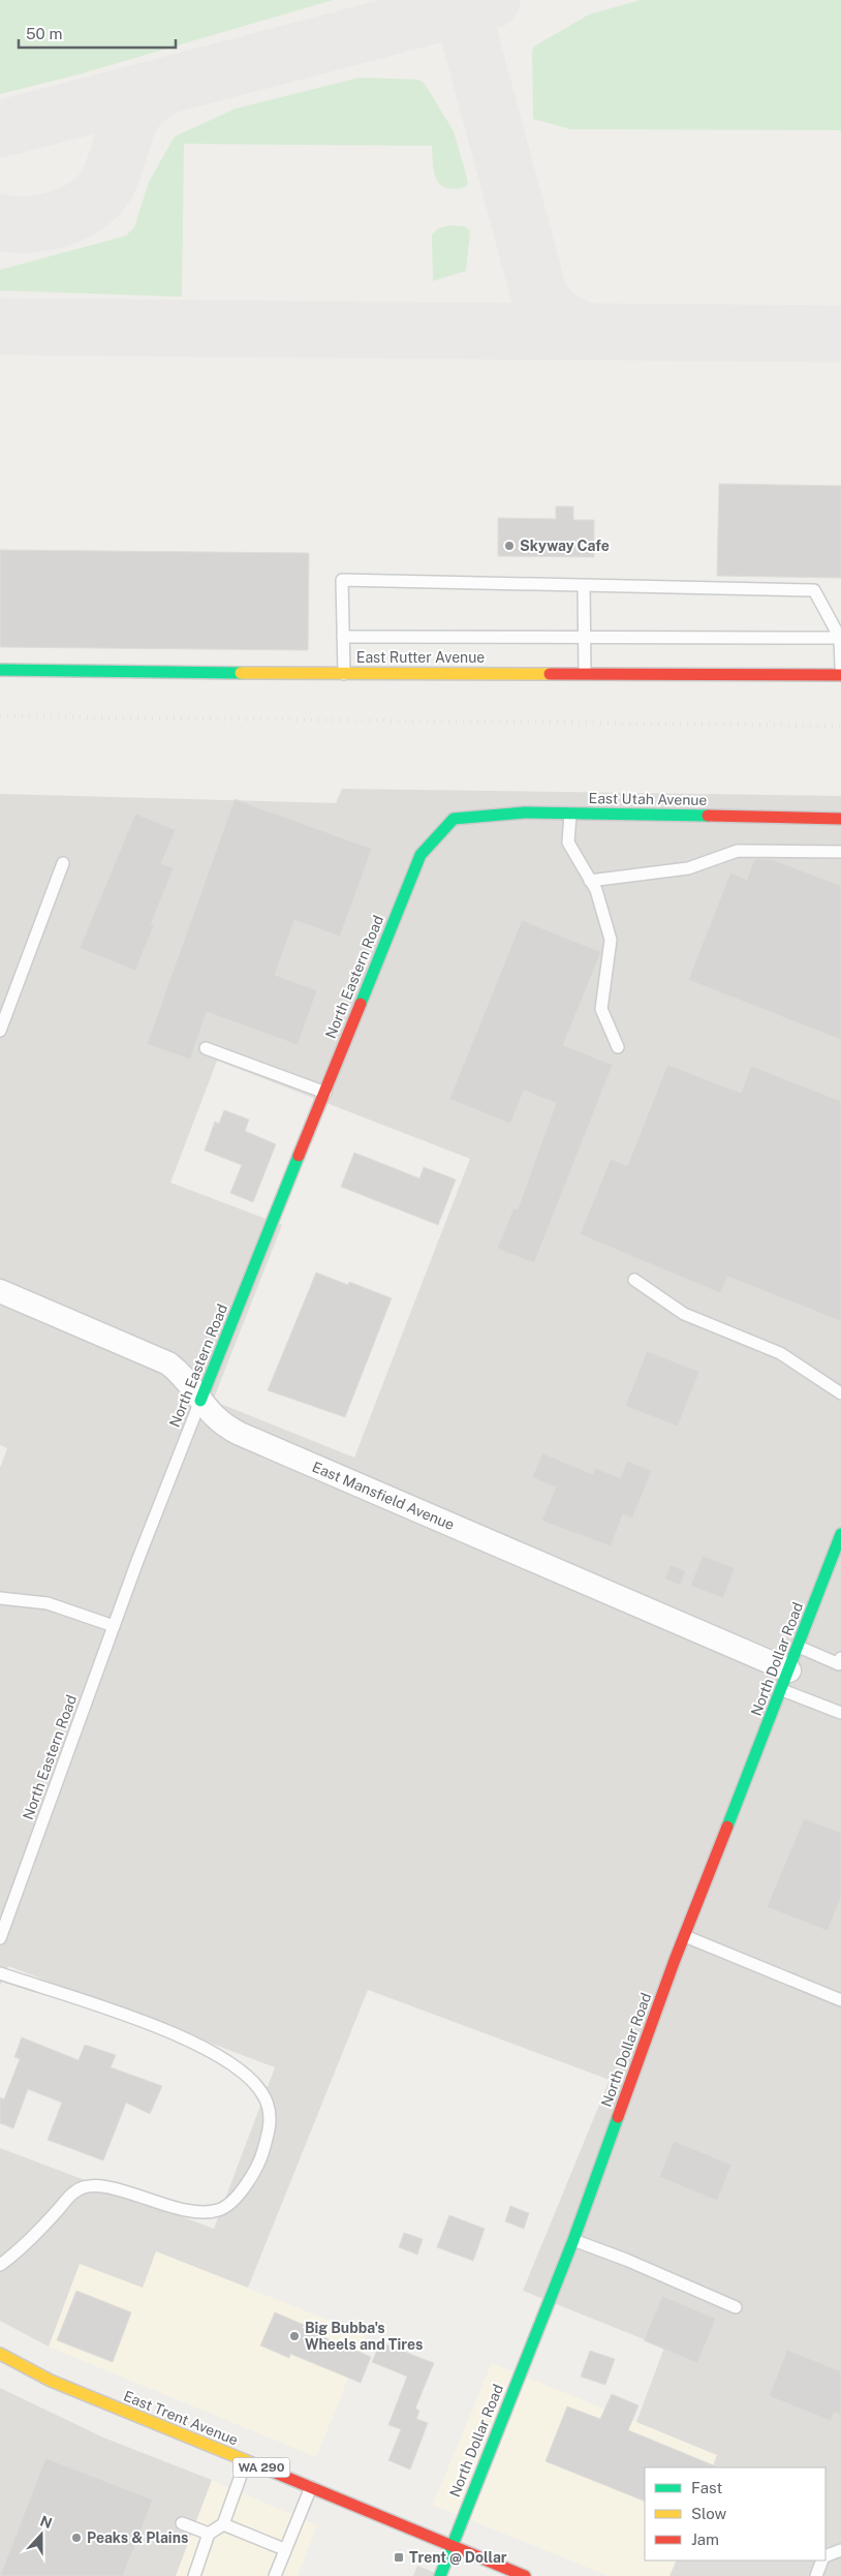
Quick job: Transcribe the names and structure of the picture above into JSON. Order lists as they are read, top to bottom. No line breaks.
{"streets":{"street":["East Rutter Avenue","East Utah Avenue","North Eastern Road","East Mansfield Avenue","North Dollar Road","East Trent Avenue","WA 290"]},"crossings":[["East Utah Avenue","North Eastern Road"],["North Eastern Road","East Mansfield Avenue"],["East Mansfield Avenue","North Dollar Road"],["North Dollar Road","East Trent Avenue"]],"places":{"other":["Skyway Cafe","Big Bubba's Wheels and Tires","Peaks & Plains"],"transit":["Trent @ Dollar"]},"legend":["Fast","Slow","Jam"],"scale_bar":"50 m","north":"top"}
